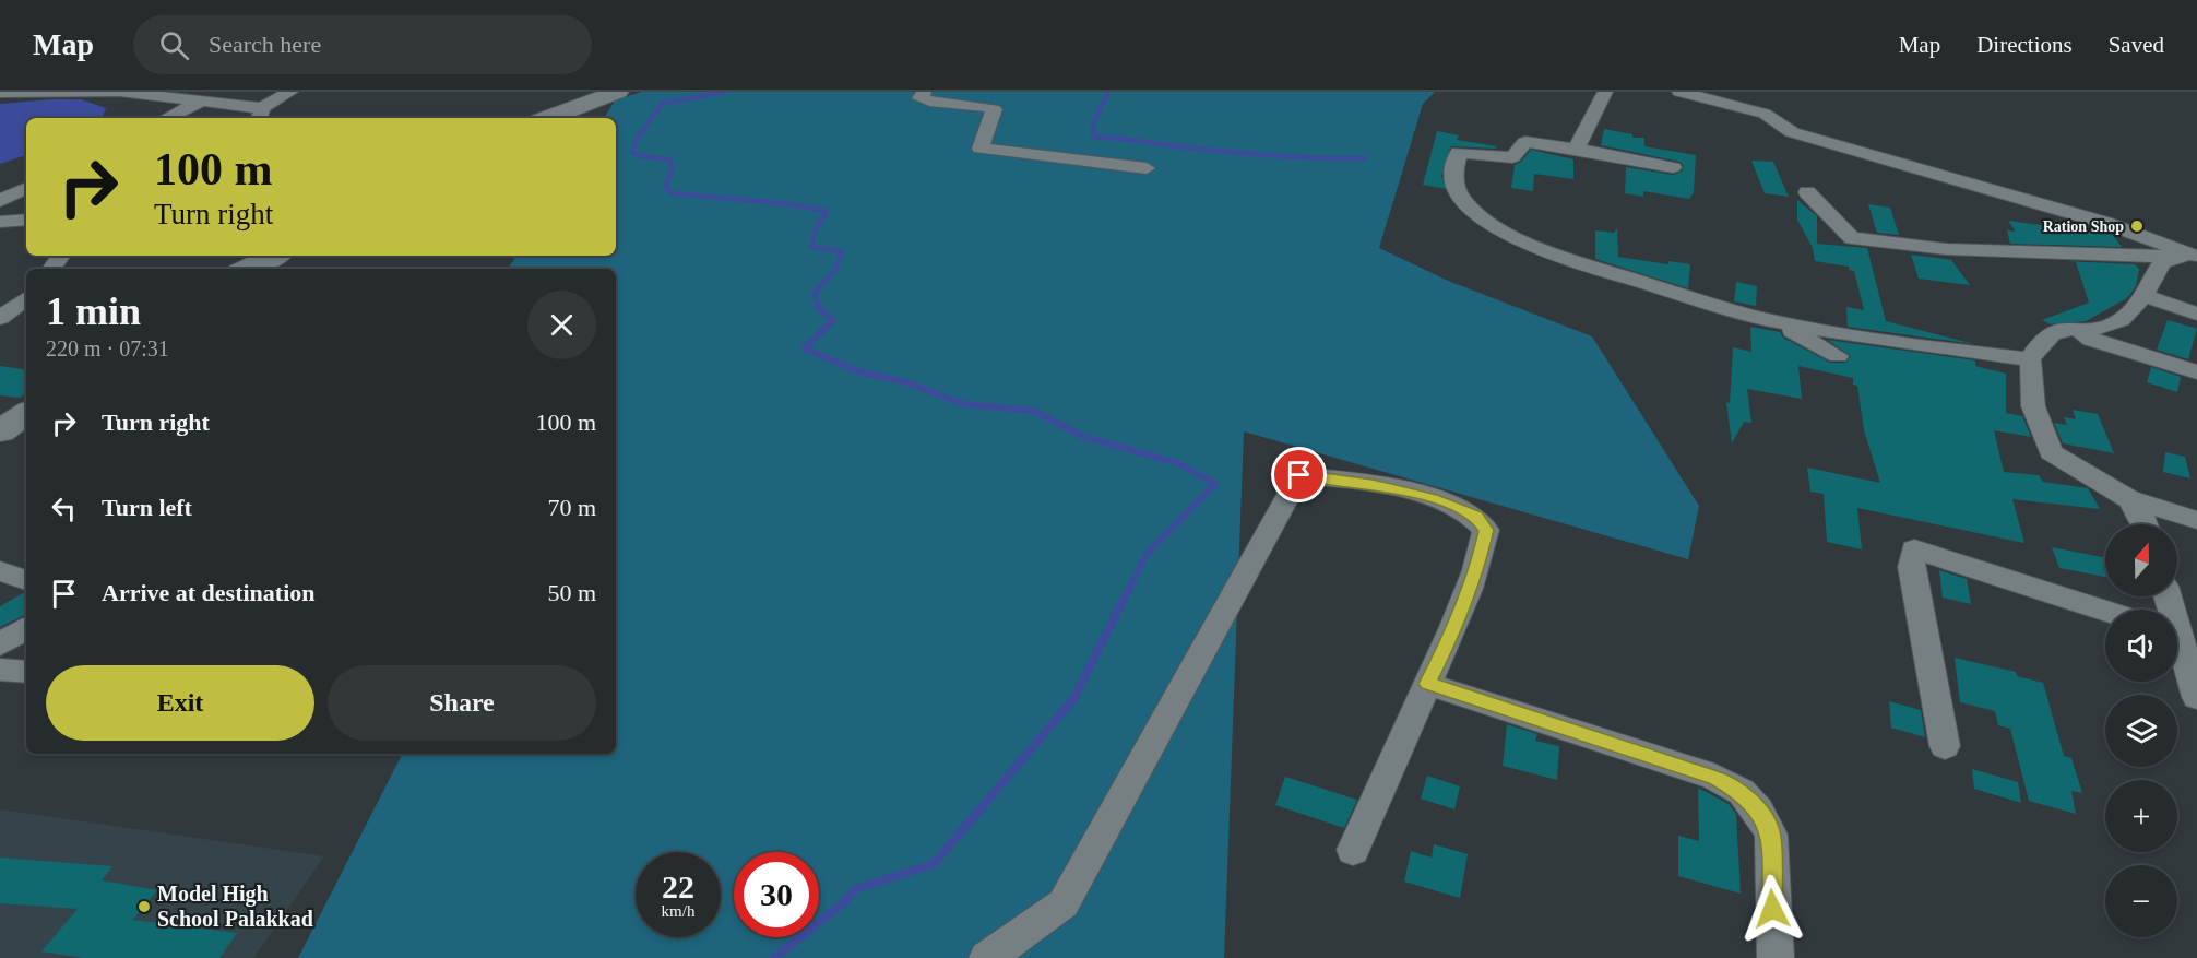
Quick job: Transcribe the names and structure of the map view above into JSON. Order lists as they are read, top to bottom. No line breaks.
{"places":["Ration Shop","Model High School Palakkad"],"north":"top","page":{"header":"Map","search":"Search here","nav":["Map","Directions","Saved"],"turn":["100 m","Turn right"],"heading":["1 min","220 m · 07:31"],"list":[{"name":"Turn right","value":"100 m"},{"name":"Turn left","value":"70 m"},{"name":"Arrive at destination","value":"50 m"}],"map_buttons":["+","−"],"buttons":["Exit","Share"],"speed":"22 km/h","limit":"30"}}
